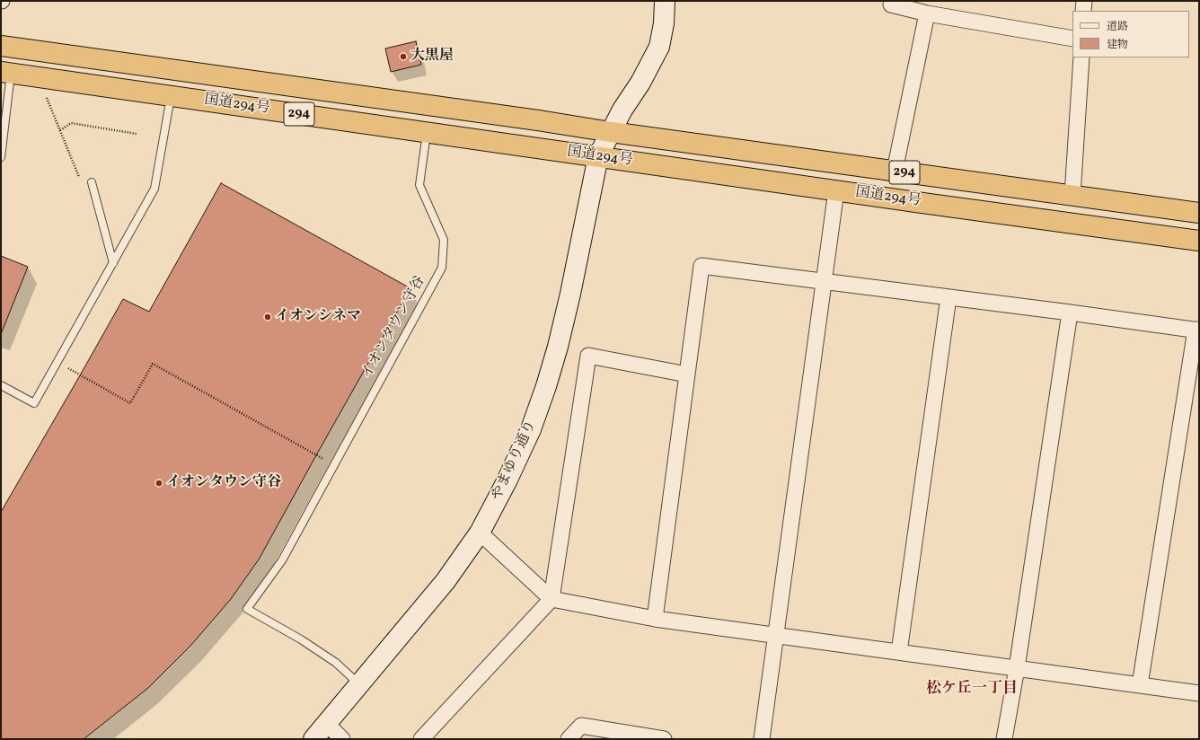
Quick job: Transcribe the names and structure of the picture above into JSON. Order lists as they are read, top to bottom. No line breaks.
{"streets":{"highway":["国道294号","294"],"street":["やまゆり通り"],"lane":["イオンタウン守谷"]},"crossings":[["国道294号","イオンタウン守谷"],["国道294号","やまゆり通り"],["イオンタウン守谷","やまゆり通り"]],"districts":["松ケ丘一丁目"],"places":["大黒屋","イオンシネマ","イオンタウン守谷"],"legend":["道路","建物"]}
